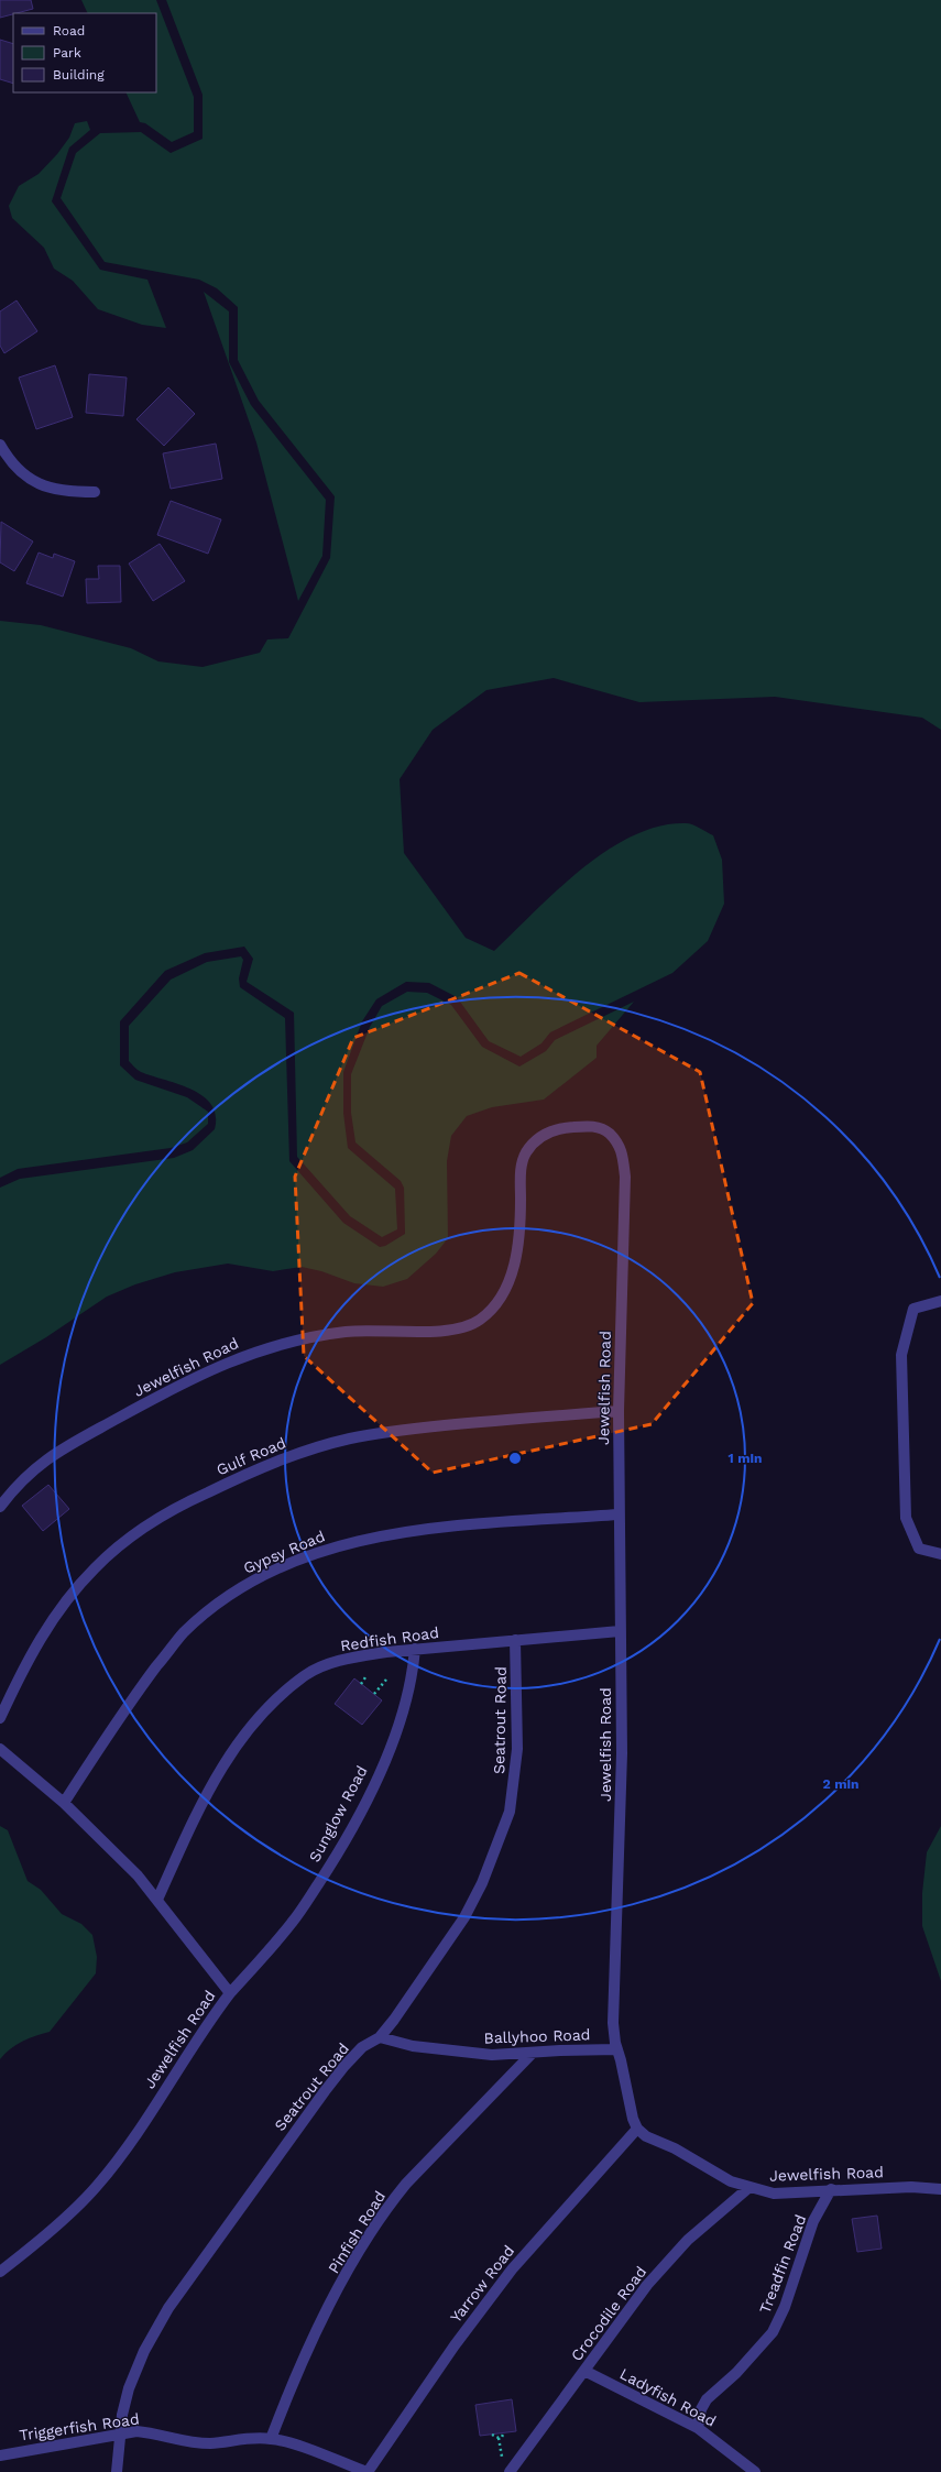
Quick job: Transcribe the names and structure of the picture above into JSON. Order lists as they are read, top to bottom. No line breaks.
{"streets":{"street":["Jewelfish Road","Gulf Road","Gypsy Road","Redfish Road","Seatrout Road","Sunglow Road","Ballyhoo Road","Pinfish Road","Treadfin Road","Yarrow Road","Crocodile Road","Ladyfish Road","Triggerfish Road"]},"crossings":[["Jewelfish Road","Gulf Road"],["Jewelfish Road","Gypsy Road"],["Jewelfish Road","Redfish Road"],["Jewelfish Road","Sunglow Road"],["Jewelfish Road","Ballyhoo Road"],["Jewelfish Road","Treadfin Road"],["Jewelfish Road","Yarrow Road"],["Jewelfish Road","Crocodile Road"],["Redfish Road","Seatrout Road"],["Redfish Road","Sunglow Road"],["Seatrout Road","Ballyhoo Road"],["Seatrout Road","Triggerfish Road"],["Ballyhoo Road","Pinfish Road"],["Pinfish Road","Triggerfish Road"],["Treadfin Road","Ladyfish Road"],["Yarrow Road","Triggerfish Road"],["Crocodile Road","Ladyfish Road"]],"legend":["Road","Park","Building"],"rings":["1 min","2 min"]}
